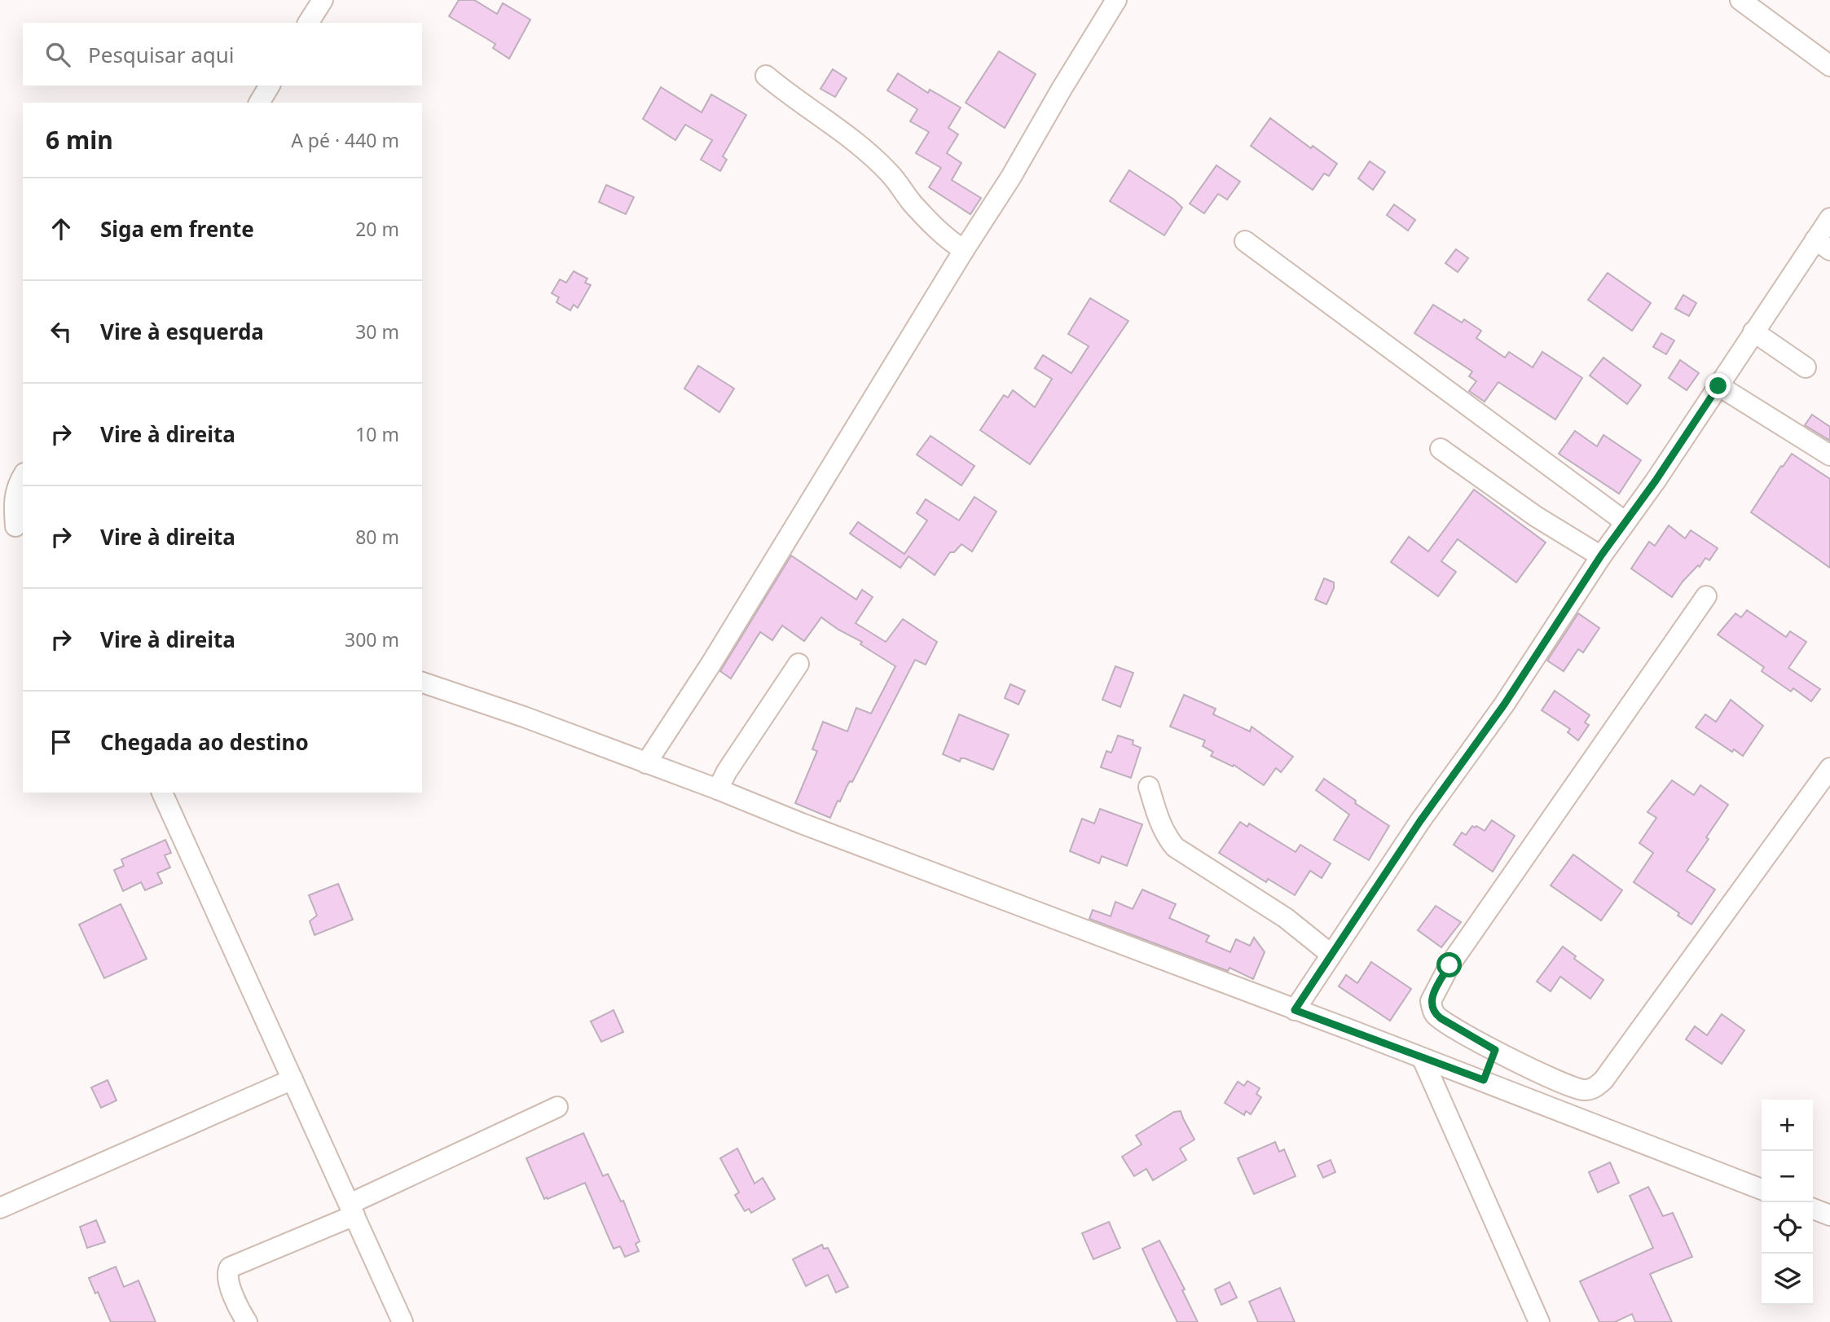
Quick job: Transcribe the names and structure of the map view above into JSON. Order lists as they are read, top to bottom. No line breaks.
{"page":{"search":"Pesquisar aqui","heading":["6 min","A pé · 440 m"],"list":[["Siga em frente","20 m"],["Vire à esquerda","30 m"],["Vire à direita","10 m"],["Vire à direita","80 m"],["Vire à direita","300 m"],"Chegada ao destino"],"map_buttons":["+","−"]}}
